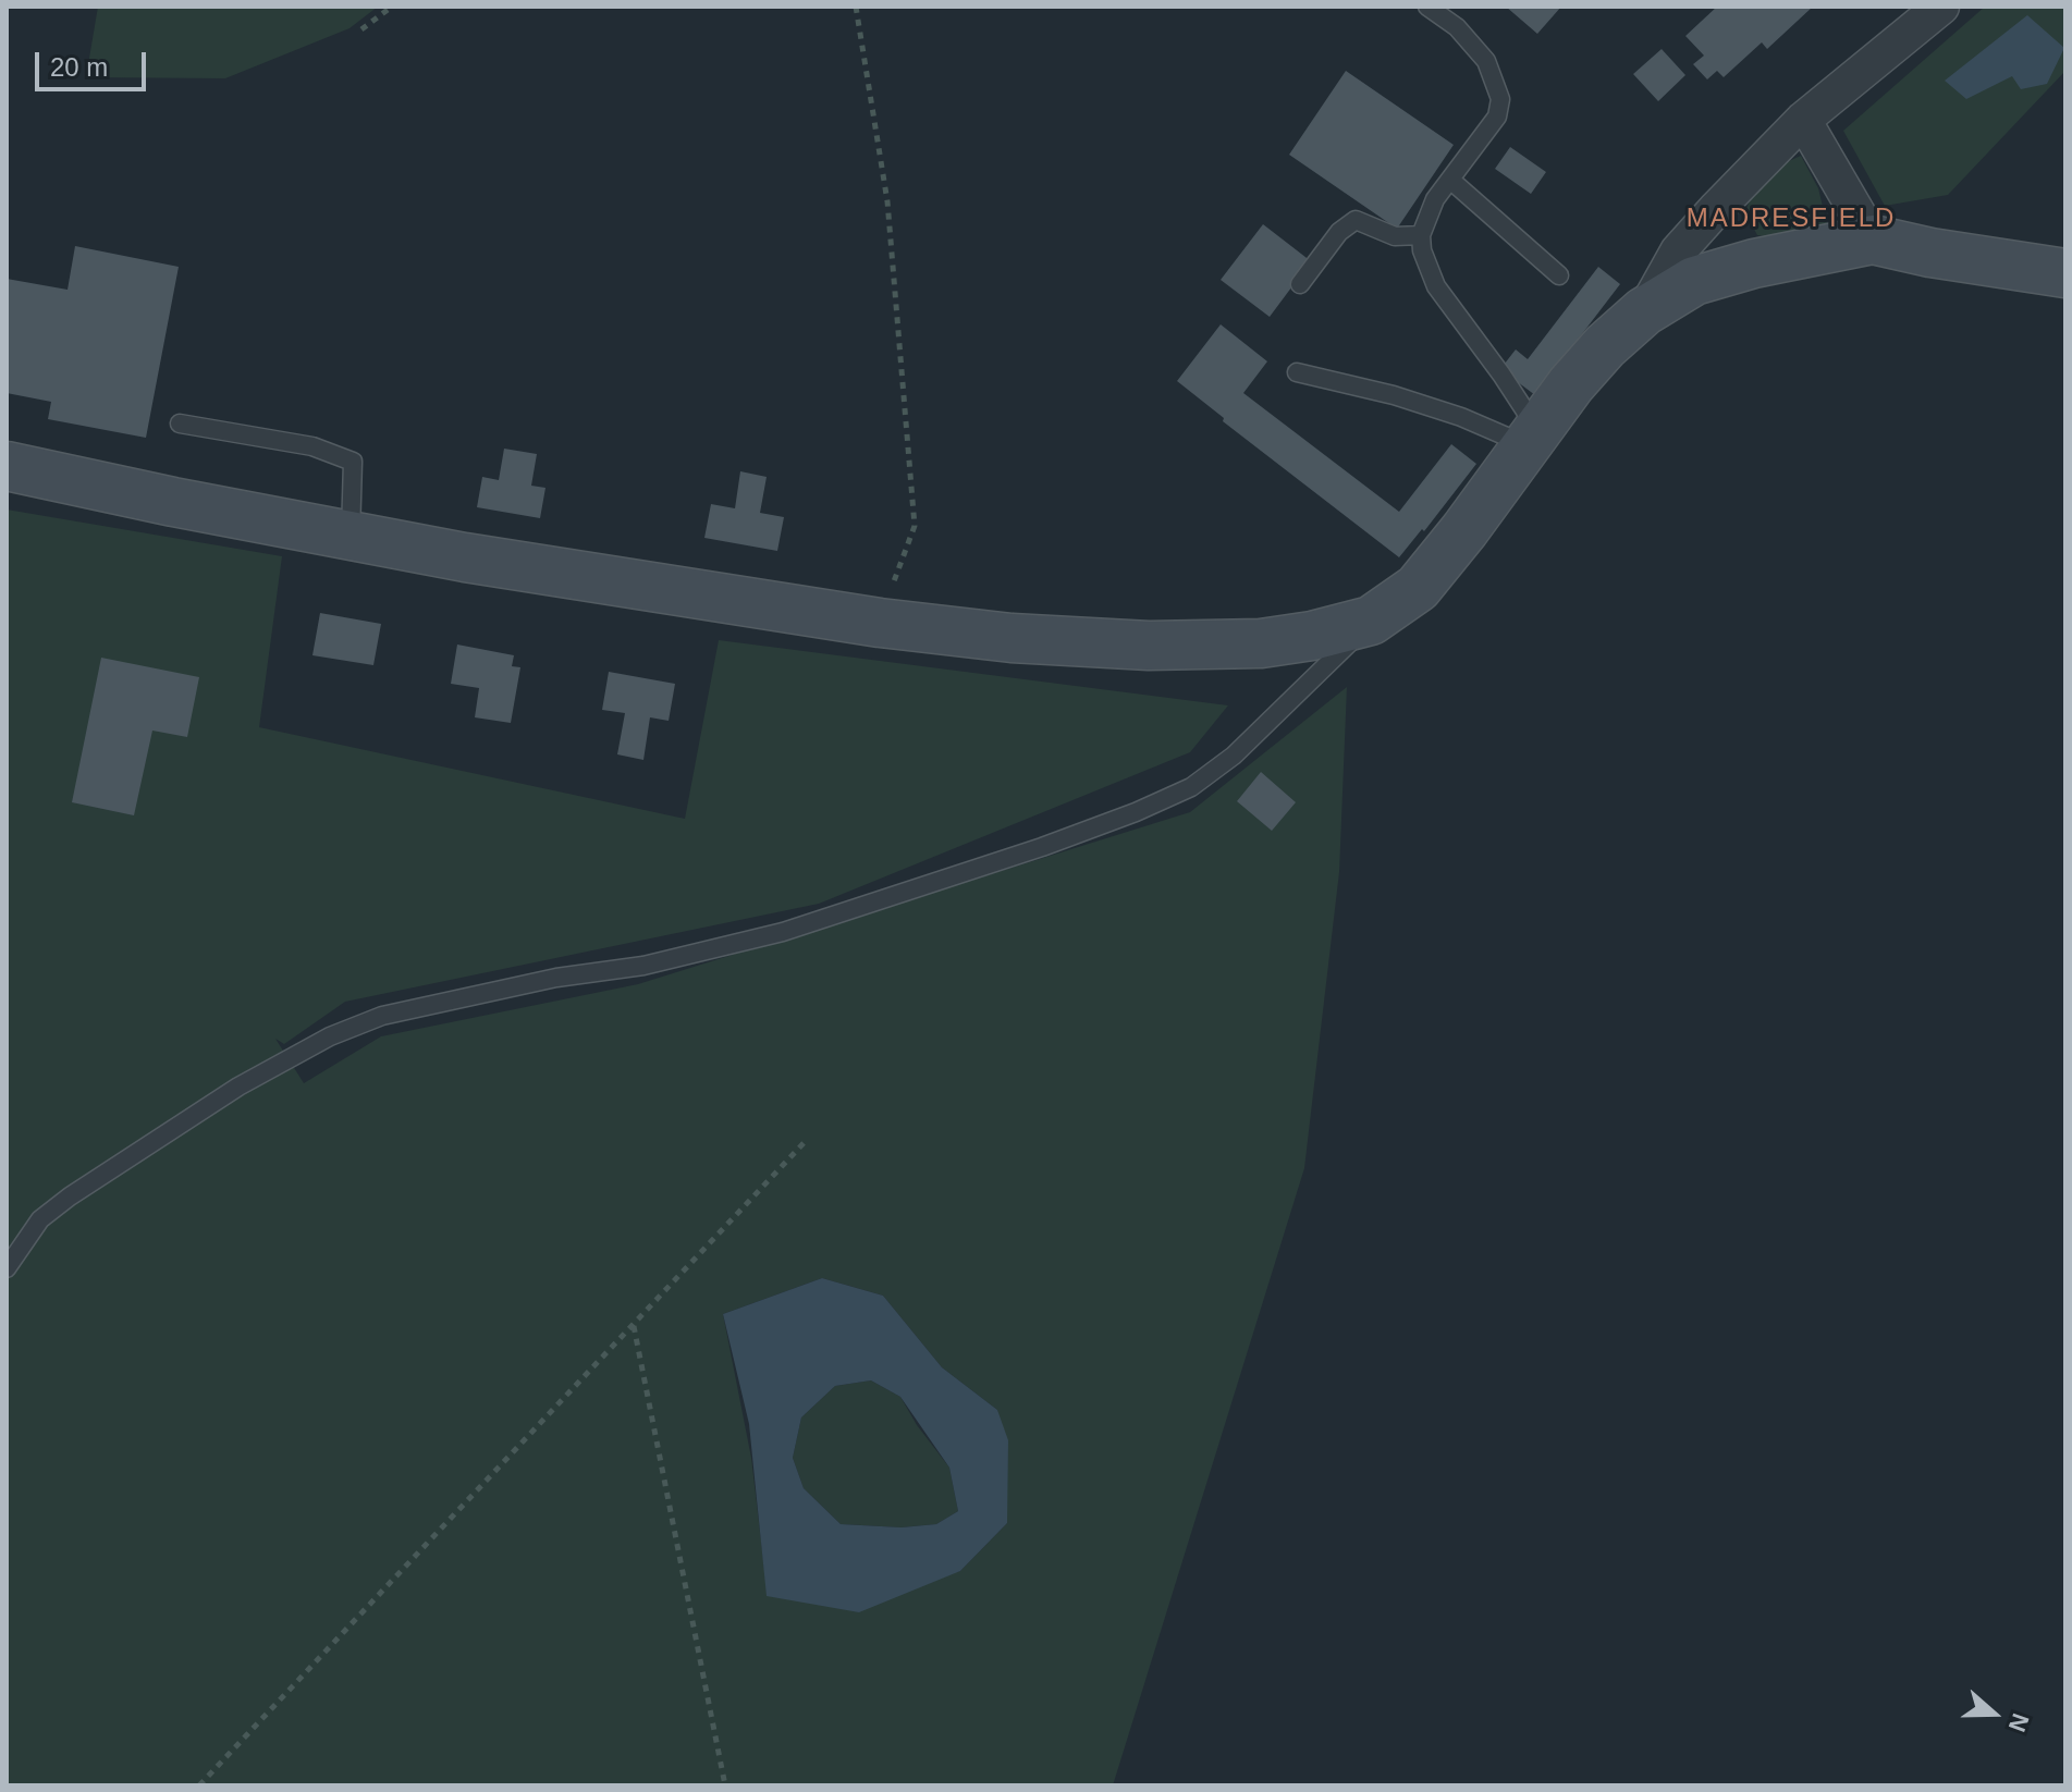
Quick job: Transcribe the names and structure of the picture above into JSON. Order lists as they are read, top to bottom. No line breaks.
{"districts":["MADRESFIELD"],"scale_bar":"20 m","north":"right"}
